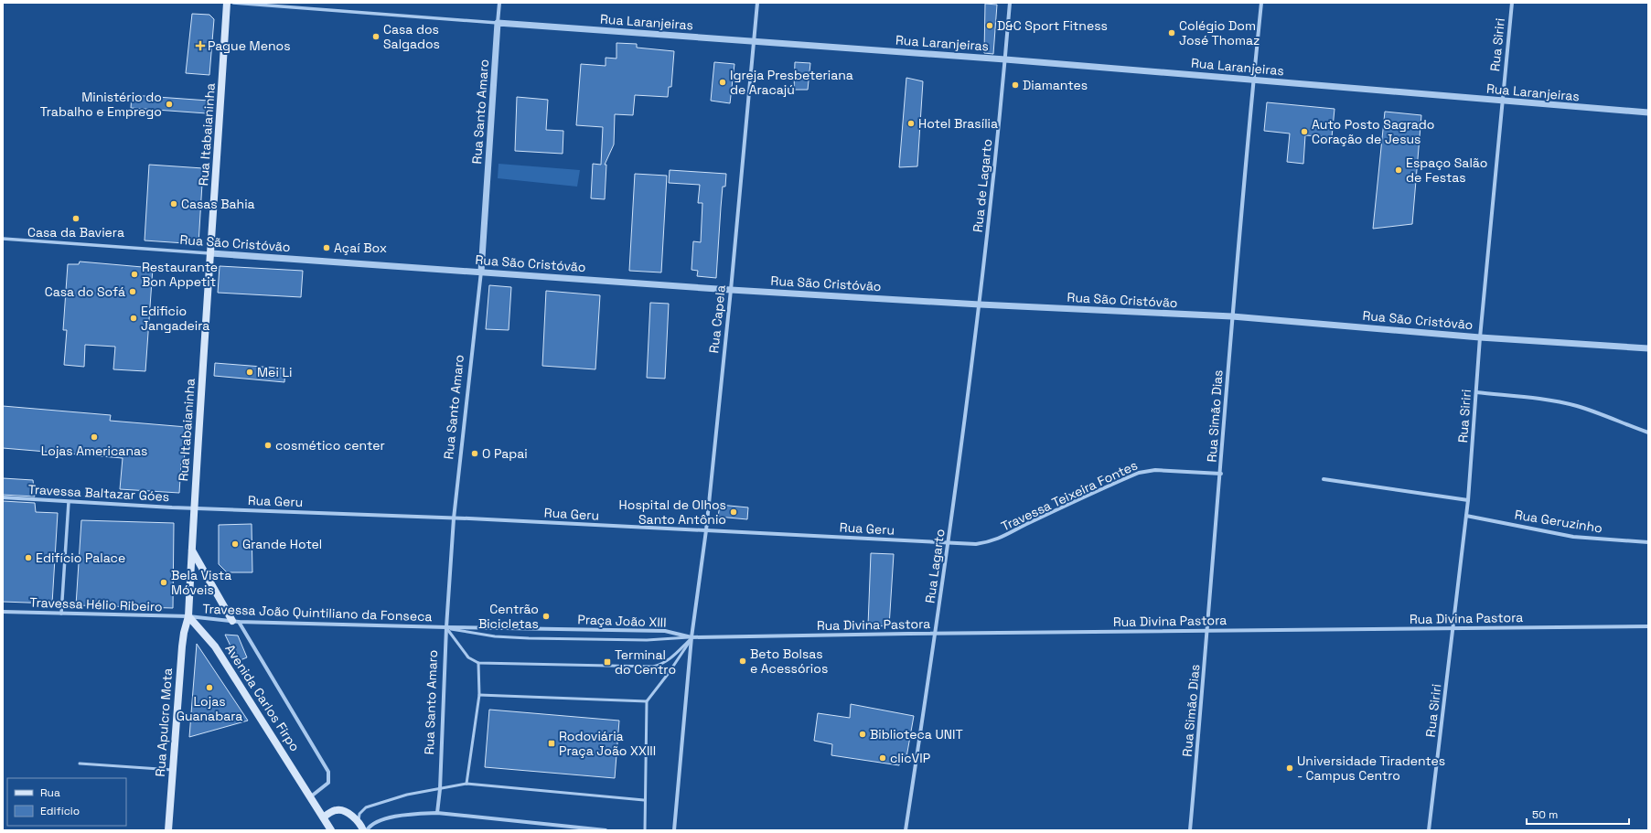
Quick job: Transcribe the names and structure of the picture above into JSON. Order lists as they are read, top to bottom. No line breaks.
{"streets":{"main road":["Rua Itabaianinha","Avenida Carlos Firpo","Rua Apulcro Mota"],"street":["Rua Laranjeiras","Rua Siriri","Rua Santo Amaro","Rua de Lagarto","Rua São Cristóvão","Rua Capela","Rua Simão Dias","Travessa Baltazar Góes","Travessa Teixeira Fontes","Rua Geru","Rua Geruzinho","Rua Lagarto","Travessa Hélio Ribeiro","Travessa João Quintiliano da Fonseca","Rua Divina Pastora","Praça João XIII"]},"crossings":[["Rua Laranjeiras","Rua Siriri"],["Rua Laranjeiras","Rua Santo Amaro"],["Rua Laranjeiras","Rua de Lagarto"],["Rua Laranjeiras","Rua Capela"],["Rua Laranjeiras","Rua Simão Dias"],["Rua Siriri","Rua São Cristóvão"],["Rua Siriri","Rua Geruzinho"],["Rua Siriri","Rua Divina Pastora"],["Rua Santo Amaro","Rua São Cristóvão"],["Rua Santo Amaro","Rua Geru"],["Rua Santo Amaro","Travessa João Quintiliano da Fonseca"],["Rua Santo Amaro","Praça João XIII"],["Rua Itabaianinha","Rua São Cristóvão"],["Rua Itabaianinha","Travessa Baltazar Góes"],["Rua Itabaianinha","Rua Geru"],["Rua Itabaianinha","Rua Apulcro Mota"],["Rua de Lagarto","Rua São Cristóvão"],["Rua de Lagarto","Rua Lagarto"],["Rua São Cristóvão","Rua Capela"],["Rua São Cristóvão","Rua Simão Dias"],["Rua São Cristóvão","Rua Lagarto"],["Rua Capela","Rua Geru"],["Rua Capela","Rua Divina Pastora"],["Rua Capela","Praça João XIII"],["Rua Simão Dias","Travessa Teixeira Fontes"],["Rua Simão Dias","Rua Divina Pastora"],["Travessa Baltazar Góes","Rua Geru"],["Travessa Teixeira Fontes","Rua Geru"],["Travessa Teixeira Fontes","Rua Lagarto"],["Rua Geru","Rua Lagarto"],["Rua Lagarto","Rua Divina Pastora"],["Travessa Hélio Ribeiro","Travessa João Quintiliano da Fonseca"],["Travessa Hélio Ribeiro","Avenida Carlos Firpo"],["Travessa Hélio Ribeiro","Rua Apulcro Mota"],["Travessa João Quintiliano da Fonseca","Praça João XIII"],["Travessa João Quintiliano da Fonseca","Avenida Carlos Firpo"],["Travessa João Quintiliano da Fonseca","Rua Apulcro Mota"],["Rua Divina Pastora","Praça João XIII"],["Avenida Carlos Firpo","Rua Apulcro Mota"]],"places":{"other":["D&C Sport Fitness","Colégio Dom José Thomaz","Casa dos Salgados","Igreja Presbeteriana de Aracajú","Diamantes","Ministério do Trabalho e Emprego","Hotel Brasília","Auto Posto Sagrado Coração de Jesus","Espaço Salão de Festas","Casas Bahia","Casa da Baviera","Açaí Box","Restaurante Bon Appetit","Casa do Sofá","Edificio Jangadeira","Mei Li","Lojas Americanas","cosmético center","O Papai","Hospital de Olhos Santo Antônio","Grande Hotel","Edifício Palace","Bela Vista Móveis","Centrão Bicicletas","Beto Bolsas e Acessórios","Lojas Guanabara","Biblioteca UNIT","clicVIP","Universidade Tiradentes - Campus Centro"],"health":["Pague Menos"],"transit":["Terminal do Centro","Rodoviária Praça João XXIII"]},"legend":["Rua","Edifício"],"scale_bar":"50 m"}
